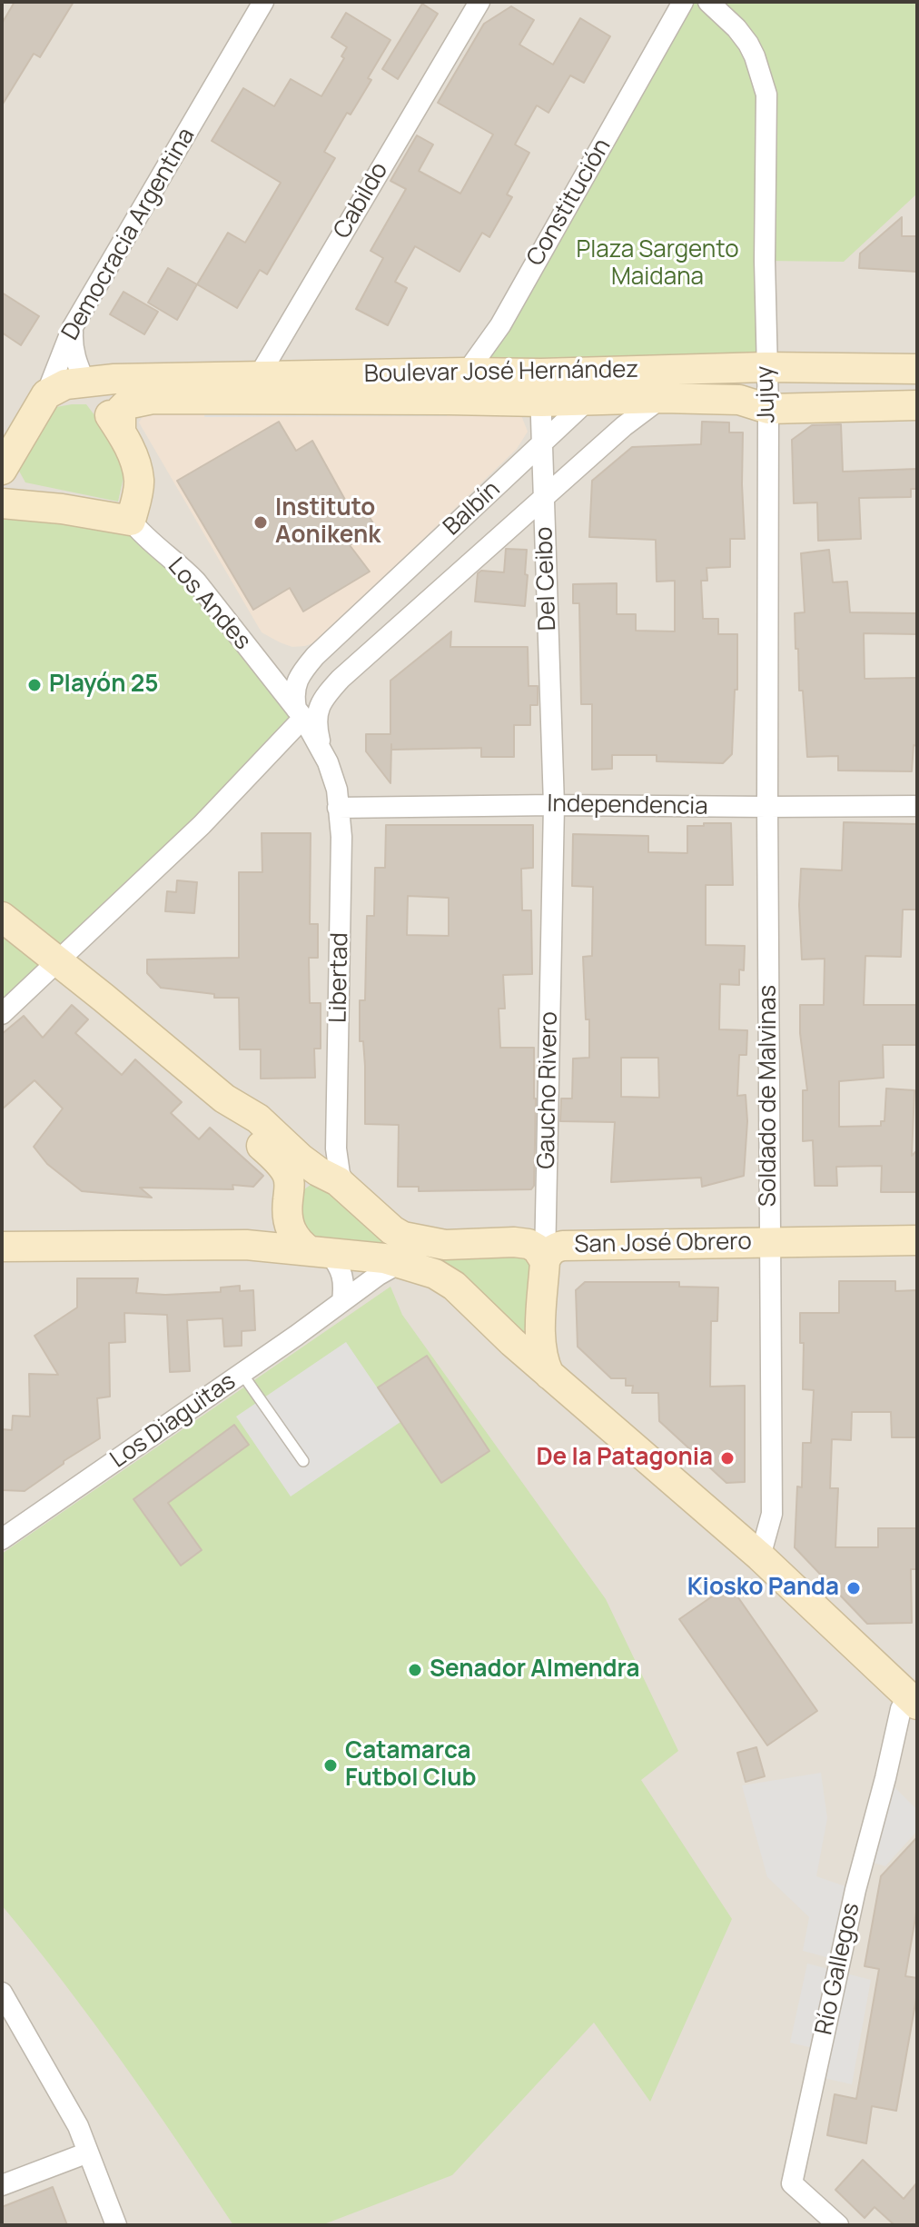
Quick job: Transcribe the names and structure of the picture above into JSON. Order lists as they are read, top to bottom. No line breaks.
{"streets":{"street":["Cabildo","Constitución","Democracia Argentina","Boulevar José Hernández","Jujuy","Balbín","Del Ceibo","Los Andes","Independencia","Libertad","Gaucho Rivero","Soldado de Malvinas","San José Obrero","Los Diaguitas","Río Gallegos"]},"crossings":[["Cabildo","Boulevar José Hernández"],["Constitución","Boulevar José Hernández"],["Democracia Argentina","Boulevar José Hernández"],["Boulevar José Hernández","Jujuy"],["Boulevar José Hernández","Balbín"],["Boulevar José Hernández","Del Ceibo"],["Jujuy","Independencia"],["Jujuy","Soldado de Malvinas"],["Balbín","Del Ceibo"],["Del Ceibo","Independencia"],["Del Ceibo","Gaucho Rivero"],["Los Andes","Independencia"],["Los Andes","Libertad"],["Independencia","Libertad"],["Independencia","Gaucho Rivero"],["Independencia","Soldado de Malvinas"],["Libertad","San José Obrero"],["Gaucho Rivero","San José Obrero"],["Soldado de Malvinas","San José Obrero"]],"parks":["Plaza Sargento Maidana"],"places":["Instituto Aonikenk","Playón 25","De la Patagonia","Kiosko Panda","Senador Almendra","Catamarca Futbol Club"]}
